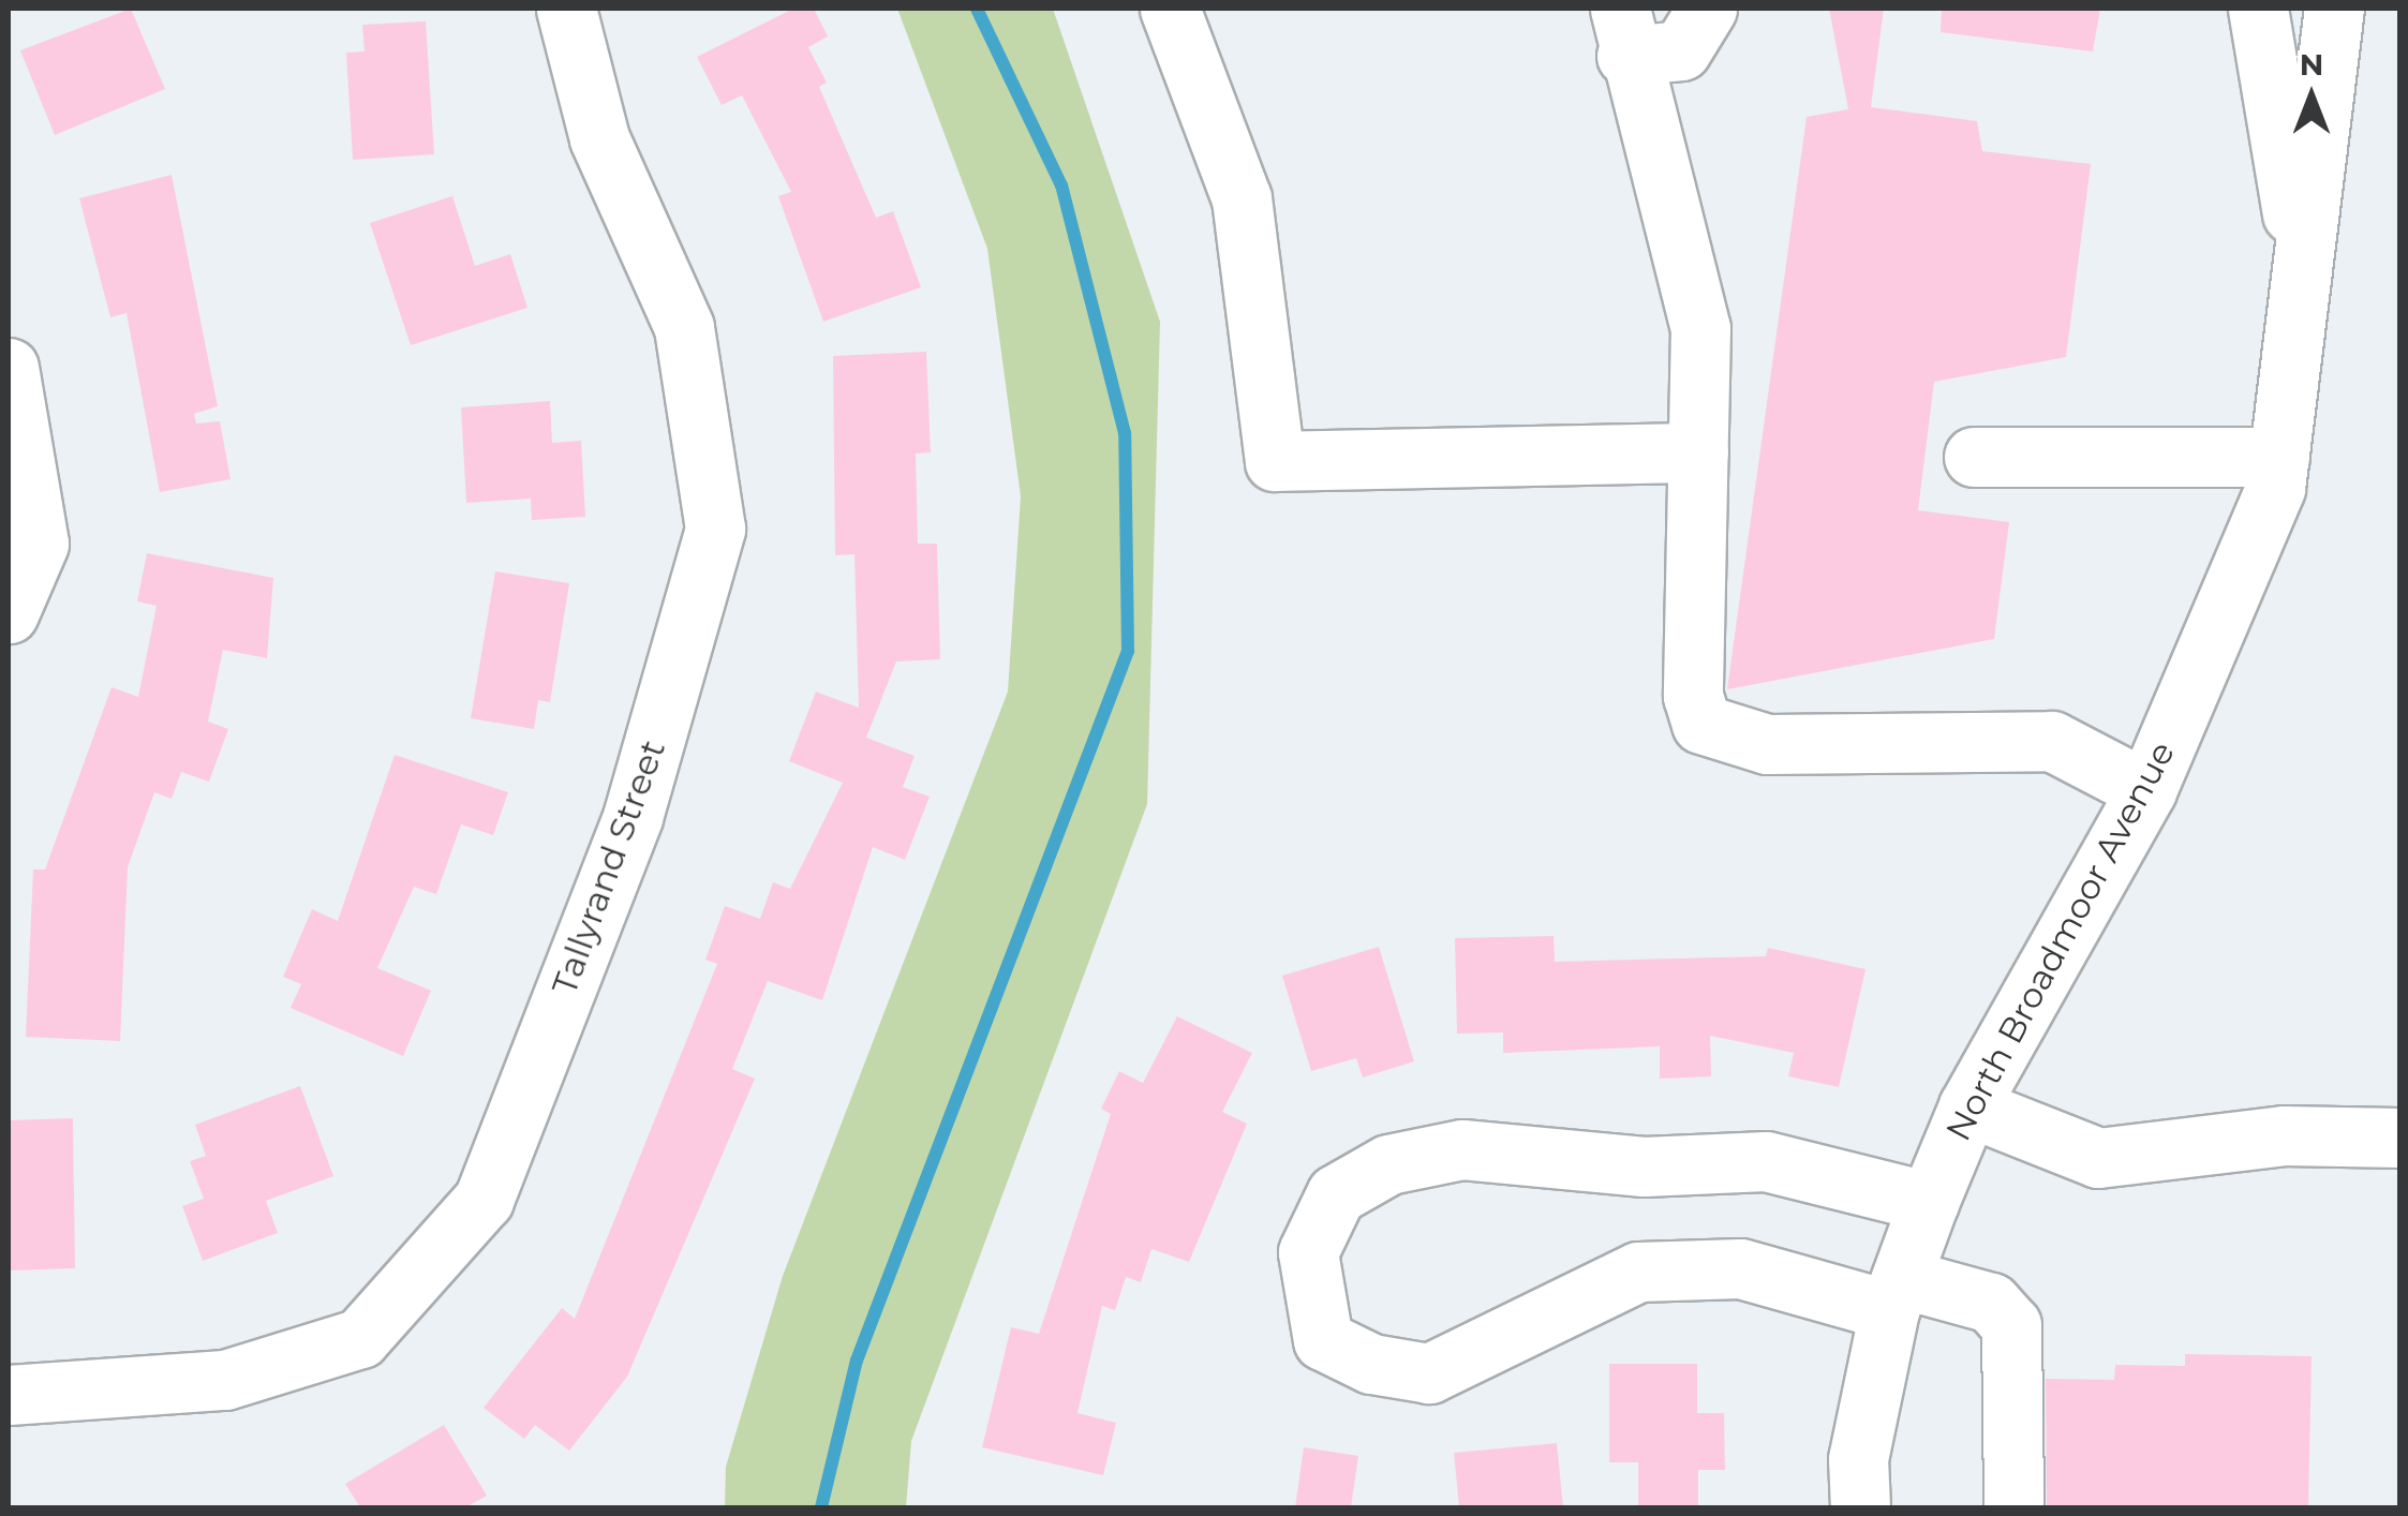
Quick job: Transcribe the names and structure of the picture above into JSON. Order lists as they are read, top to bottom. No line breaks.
{"streets":{"street":["Tallyrand Street","North Broadmoor Avenue"]},"north":"top"}
